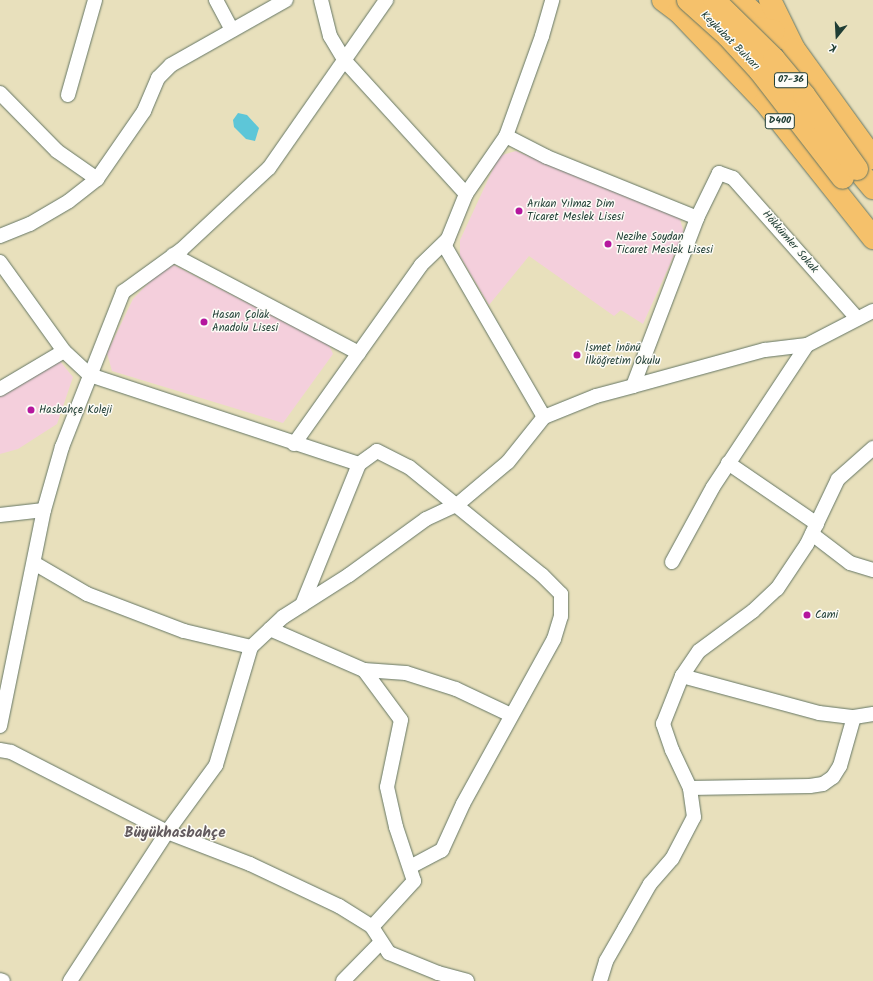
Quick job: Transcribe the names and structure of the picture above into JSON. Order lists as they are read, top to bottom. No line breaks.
{"streets":{"main road":["Keykubat Bulvarı","07-36","D400"],"street":["Hökkümler Sokak"]},"crossings":[["Keykubat Bulvarı","07-36"],["Keykubat Bulvarı","D400"]],"districts":["Büyükhasbahçe"],"places":["Arıkan Yılmaz Dim Ticaret Meslek Lisesi","Nezihe Soydan Ticaret Meslek Lisesi","Hasan Çolak Anadolu Lisesi","İsmet İnönü İlköğretim Okulu","Hasbahçe Koleji","Cami"],"north":"bottom"}
